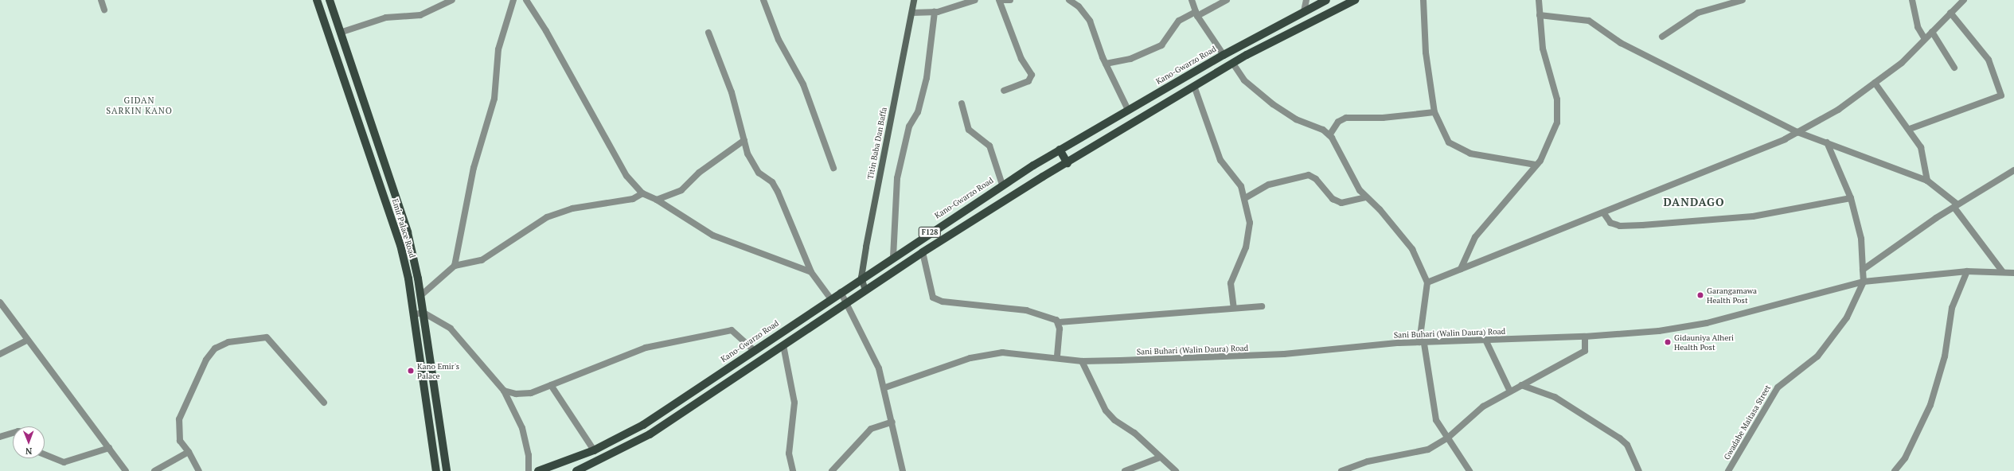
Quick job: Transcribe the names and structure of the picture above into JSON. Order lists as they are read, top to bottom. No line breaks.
{"streets":{"main road":["Kano-Gwarzo Road","Titin Baba Dan Baffa","Emir Palace Road","F128"],"street":["Sani Buhari (Walin Daura) Road","Gwadabe Maitasa Street"]},"crossings":[["Kano-Gwarzo Road","Titin Baba Dan Baffa"],["Titin Baba Dan Baffa","F128"],["Sani Buhari (Walin Daura) Road","Gwadabe Maitasa Street"]],"districts":["GIDAN SARKIN KANO","DANDAGO"],"places":["Garangamawa Health Post","Gidauniya Alheri Health Post","Kano Emir's Palace"],"north":"bottom"}
